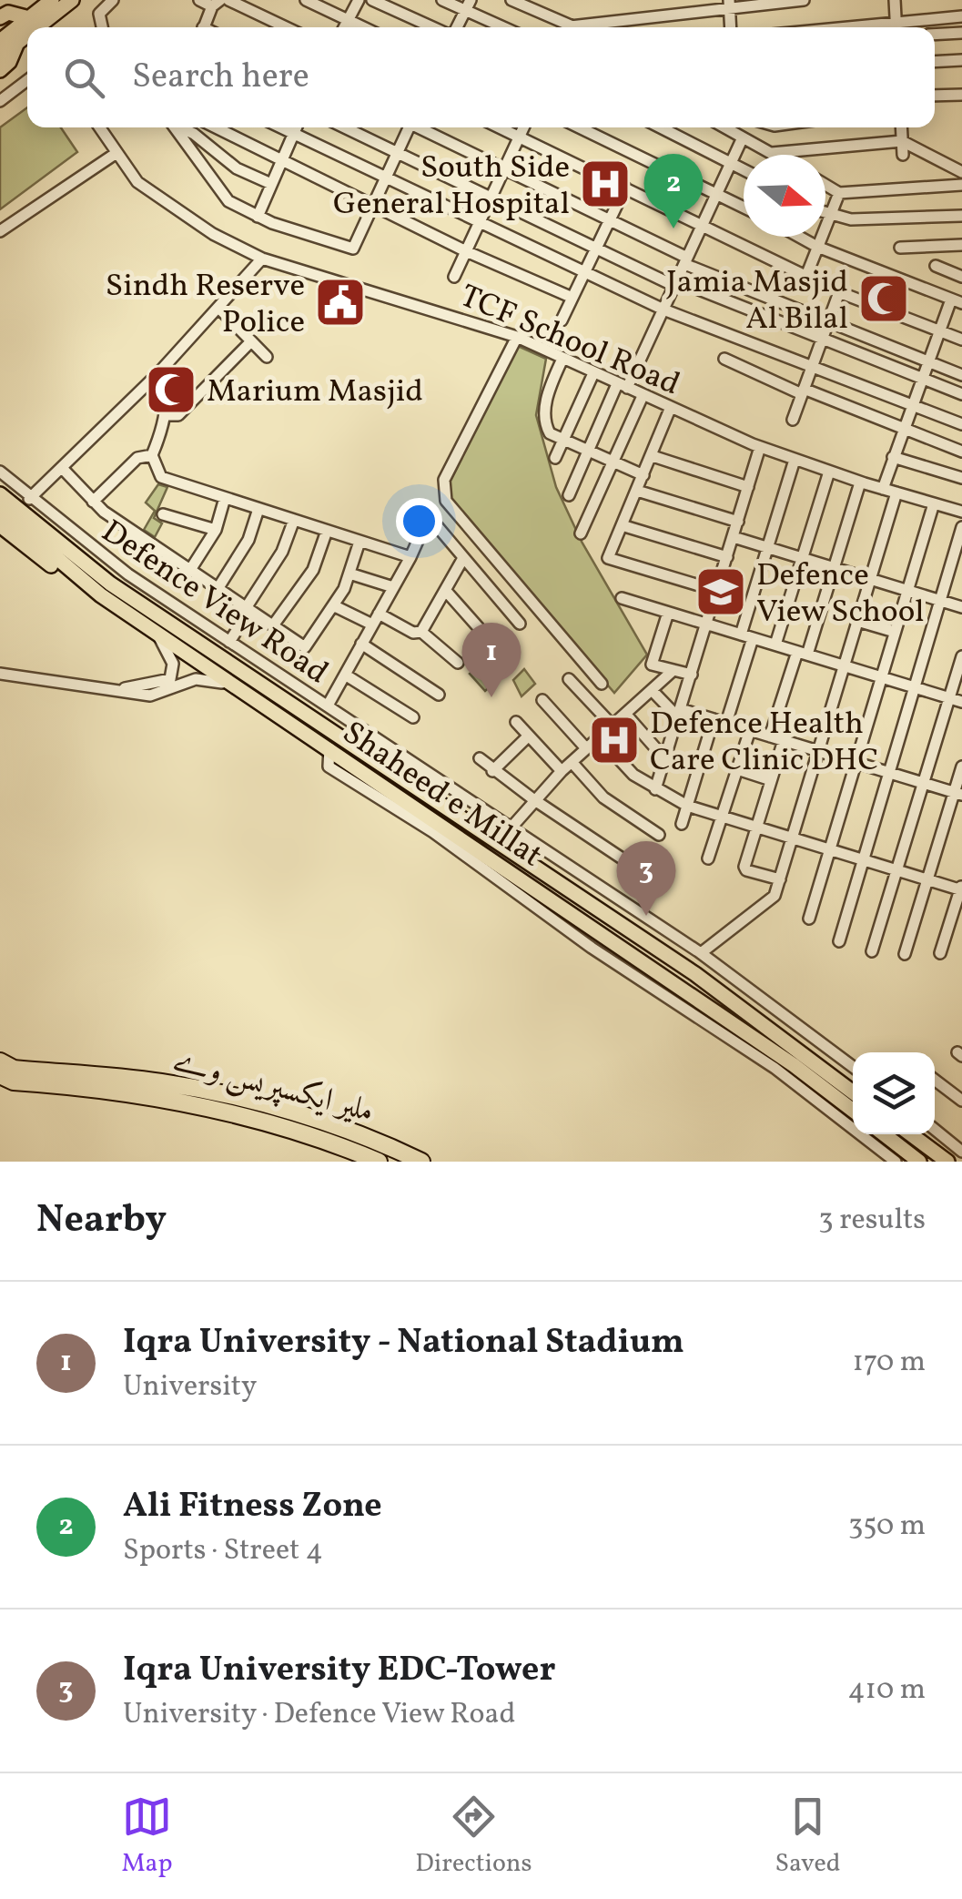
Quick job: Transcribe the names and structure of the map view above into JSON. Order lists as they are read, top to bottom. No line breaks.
{"streets":{"highway":["ملیر ایکسپریس وے"],"main road":["Shaheed e Millat"],"street":["TCF School Road","Defence View Road"]},"places":{"hospital":["South Side General Hospital","Defence Health Care Clinic DHC"],"mosque":["Jamia Masjid Al Bilal","Marium Masjid"],"public building":["Sindh Reserve Police"],"school or university":["Defence View School"]},"north":"right","page":{"search":"Search here","pins":["2","1","3"],"heading":["Nearby","3 results"],"list":[{"mark":"1","name":"Iqra University - National Stadium","note":"University","value":"170 m"},{"mark":"2","name":"Ali Fitness Zone","note":"Sports · Street 4","value":"350 m"},{"mark":"3","name":"Iqra University EDC-Tower","note":"University · Defence View Road","value":"410 m"}],"nav":["Map","Directions","Saved"]}}
